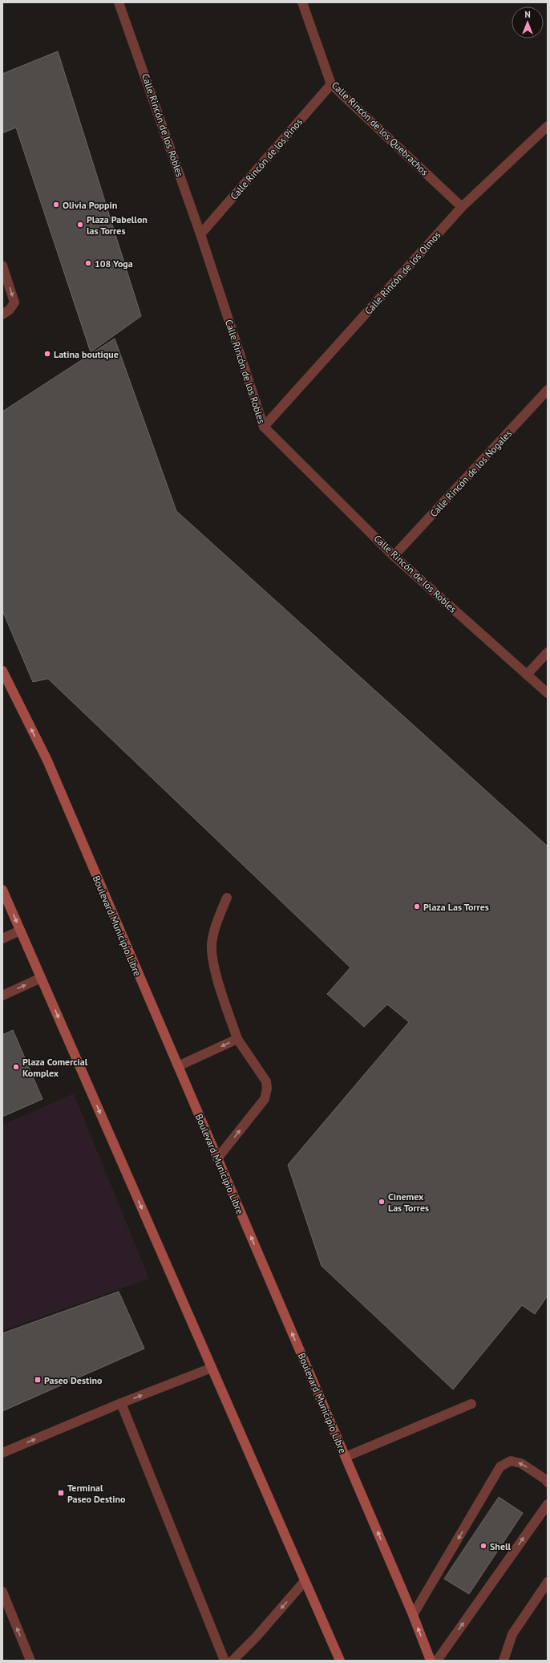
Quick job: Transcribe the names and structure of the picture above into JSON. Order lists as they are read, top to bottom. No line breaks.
{"streets":{"main road":["Boulevard Municipio Libre"],"street":["Calle Rincón de los Robles","Calle Rincón de los Quebrachos","Calle Rincón de los Pinos","Calle Rincón de los Olmos","Calle Rincón de los Nogales"]},"crossings":[["Calle Rincón de los Robles","Calle Rincón de los Pinos"],["Calle Rincón de los Robles","Calle Rincón de los Olmos"],["Calle Rincón de los Robles","Calle Rincón de los Nogales"],["Calle Rincón de los Quebrachos","Calle Rincón de los Pinos"],["Calle Rincón de los Quebrachos","Calle Rincón de los Olmos"]],"one_way":["Boulevard Municipio Libre"],"places":{"other":["Olivia Poppin","Plaza Pabellon las Torres","108 Yoga","Latina boutique","Plaza Las Torres","Plaza Comercial Komplex","Cinemex Las Torres","Shell"],"transit":["Paseo Destino","Terminal Paseo Destino"]},"north":"top"}
